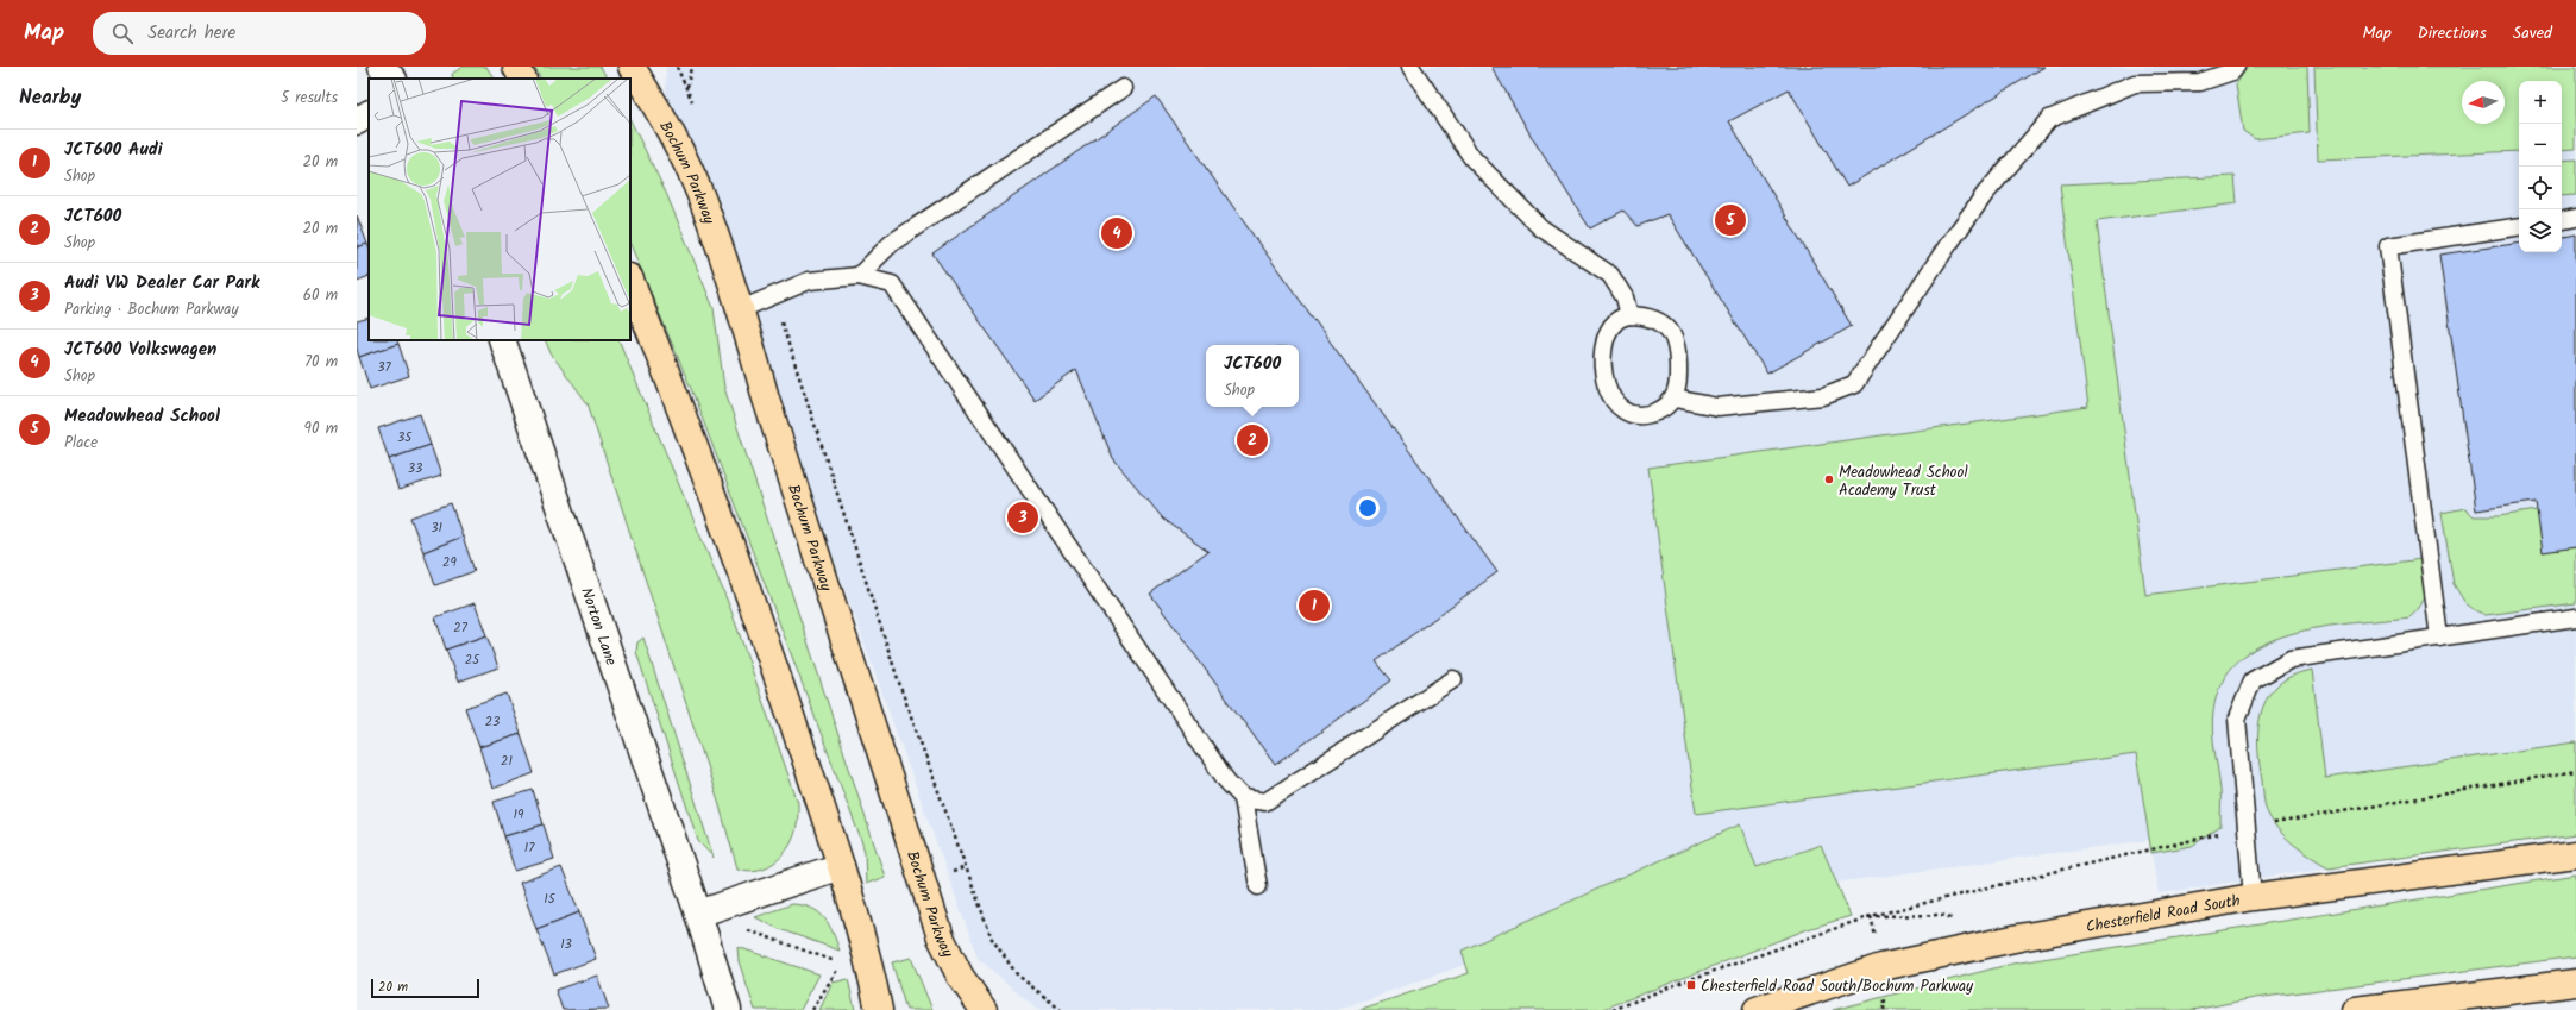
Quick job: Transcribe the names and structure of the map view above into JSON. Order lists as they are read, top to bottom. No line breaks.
{"streets":{"highway":["Bochum Parkway","Chesterfield Road South"],"street":["Norton Lane"]},"places":{"other":["Meadowhead School Academy Trust"],"transit":["Chesterfield Road South/Bochum Parkway"]},"house_numbers":["37","35","33","31","29","27","25","23","21","19","17","15","13"],"scale_bar":"20 m","north":"left","page":{"header":"Map","search":"Search here","nav":["Map","Directions","Saved"],"heading":["Nearby","5 results"],"map_buttons":["+","−"],"list":[{"mark":"1","name":"JCT600 Audi","note":"Shop","value":"20 m"},{"mark":"2","name":"JCT600","note":"Shop","value":"20 m"},{"mark":"3","name":"Audi VW Dealer Car Park","note":"Parking · Bochum Parkway","value":"60 m"},{"mark":"4","name":"JCT600 Volkswagen","note":"Shop","value":"70 m"},{"mark":"5","name":"Meadowhead School","note":"Place","value":"90 m"}],"pins":["5","4","2","3","1"],"popup":["JCT600","Shop"],"scale":"20 m"}}
